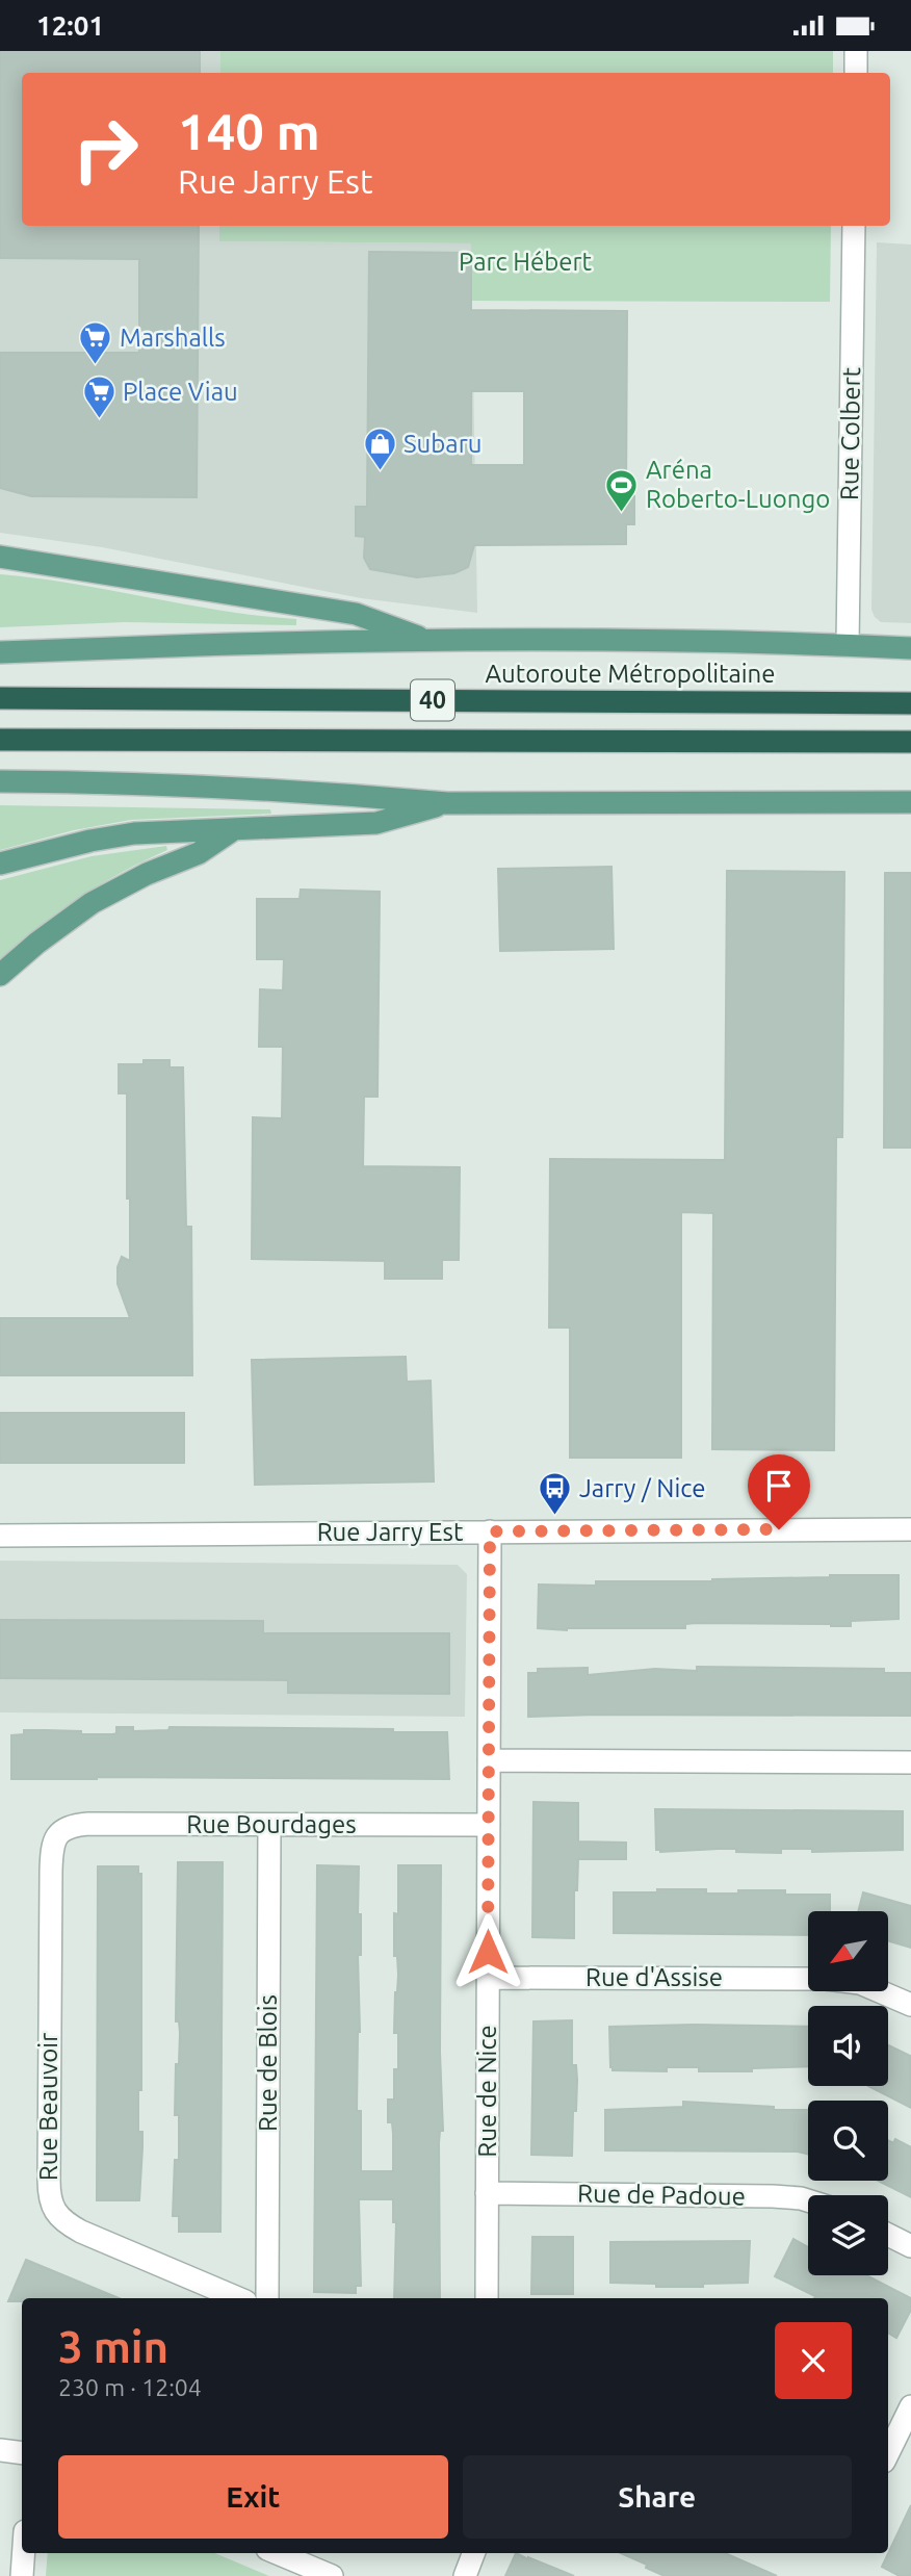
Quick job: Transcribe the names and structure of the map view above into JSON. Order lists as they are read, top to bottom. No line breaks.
{"streets":{"highway":["Autoroute Métropolitaine","40"],"street":["Rue Colbert","Rue Jarry Est","Rue Bourdages","Rue d'Assise","Rue de Blois","Rue de Nice","Rue Beauvoir","Rue de Padoue"]},"crossings":[["Rue Jarry Est","Rue de Nice"],["Rue Bourdages","Rue de Blois"],["Rue Bourdages","Rue de Nice"],["Rue Bourdages","Rue Beauvoir"],["Rue d'Assise","Rue de Nice"],["Rue de Nice","Rue de Padoue"]],"parks":["Parc Hébert"],"places":{"supermarket":["Marshalls","Place Viau"],"shop":["Subaru"],"sports":["Aréna Roberto-Luongo"],"bus stop":["Jarry / Nice"]},"north":"bottom left","page":{"status":"12:01","turn":["140 m","Rue Jarry Est"],"heading":["3 min","230 m · 12:04"],"buttons":["Exit","Share"]}}
